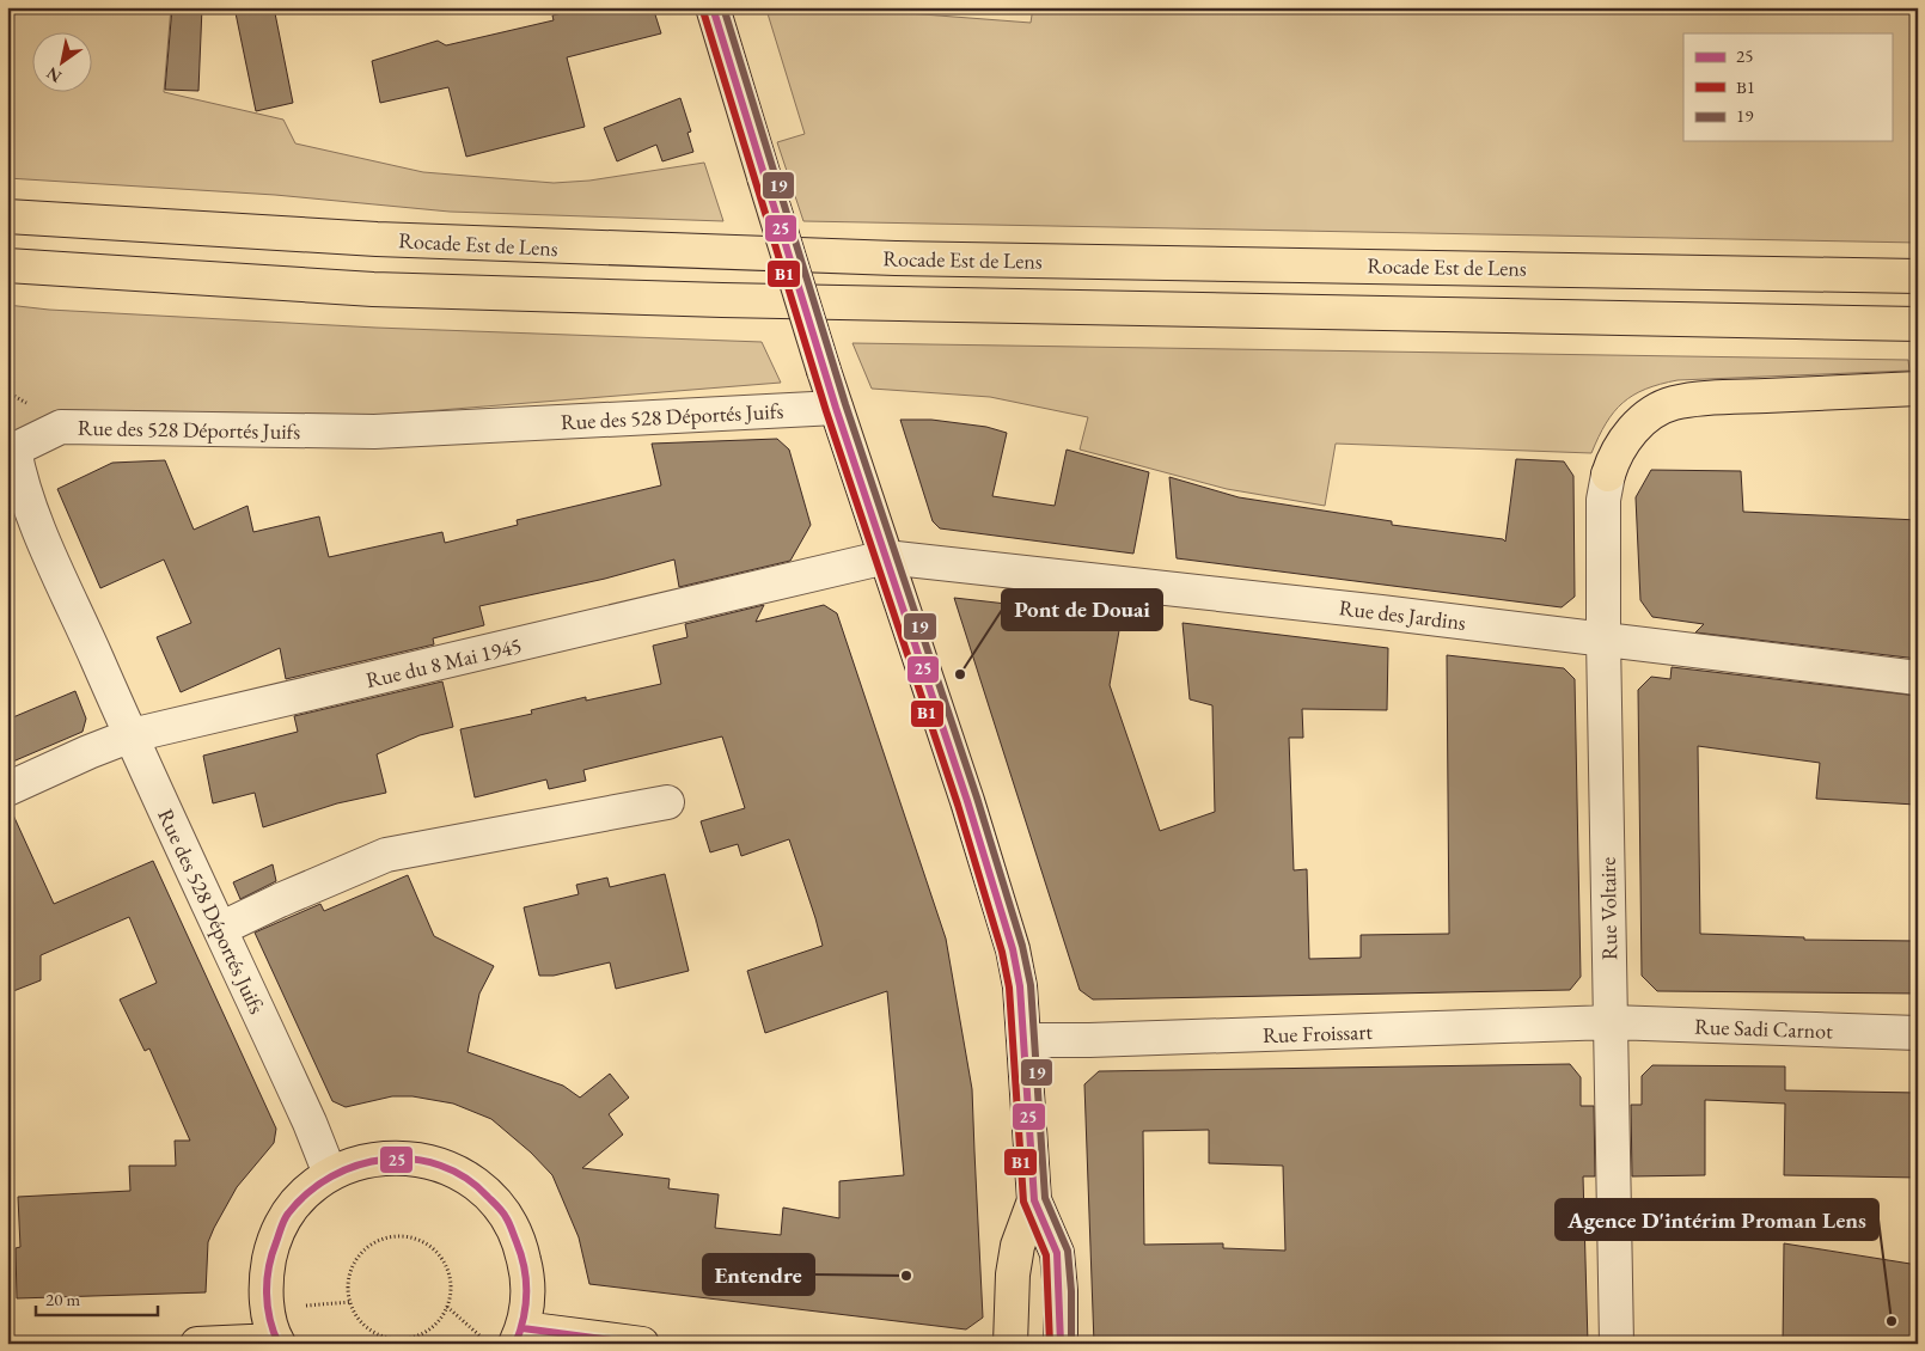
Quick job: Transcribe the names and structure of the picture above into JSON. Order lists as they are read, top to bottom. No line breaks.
{"streets":{"main road":["Rocade Est de Lens"],"street":["Rue des 528 Déportés Juifs","Rue des Jardins","Rue du 8 Mai 1945","Rue Voltaire","Rue Sadi Carnot","Rue Froissart"]},"crossings":[["Rue des 528 Déportés Juifs","Rue du 8 Mai 1945"],["Rue des Jardins","Rue du 8 Mai 1945"],["Rue des Jardins","Rue Voltaire"],["Rue Voltaire","Rue Sadi Carnot"],["Rue Voltaire","Rue Froissart"],["Rue Sadi Carnot","Rue Froissart"]],"places":["Pont de Douai","Entendre","Agence D'intérim Proman Lens"],"lines":["transit line 25","transit line 19","transit line B1"],"legend":["25","B1","19"],"scale_bar":"20 m","north":"bottom left"}
